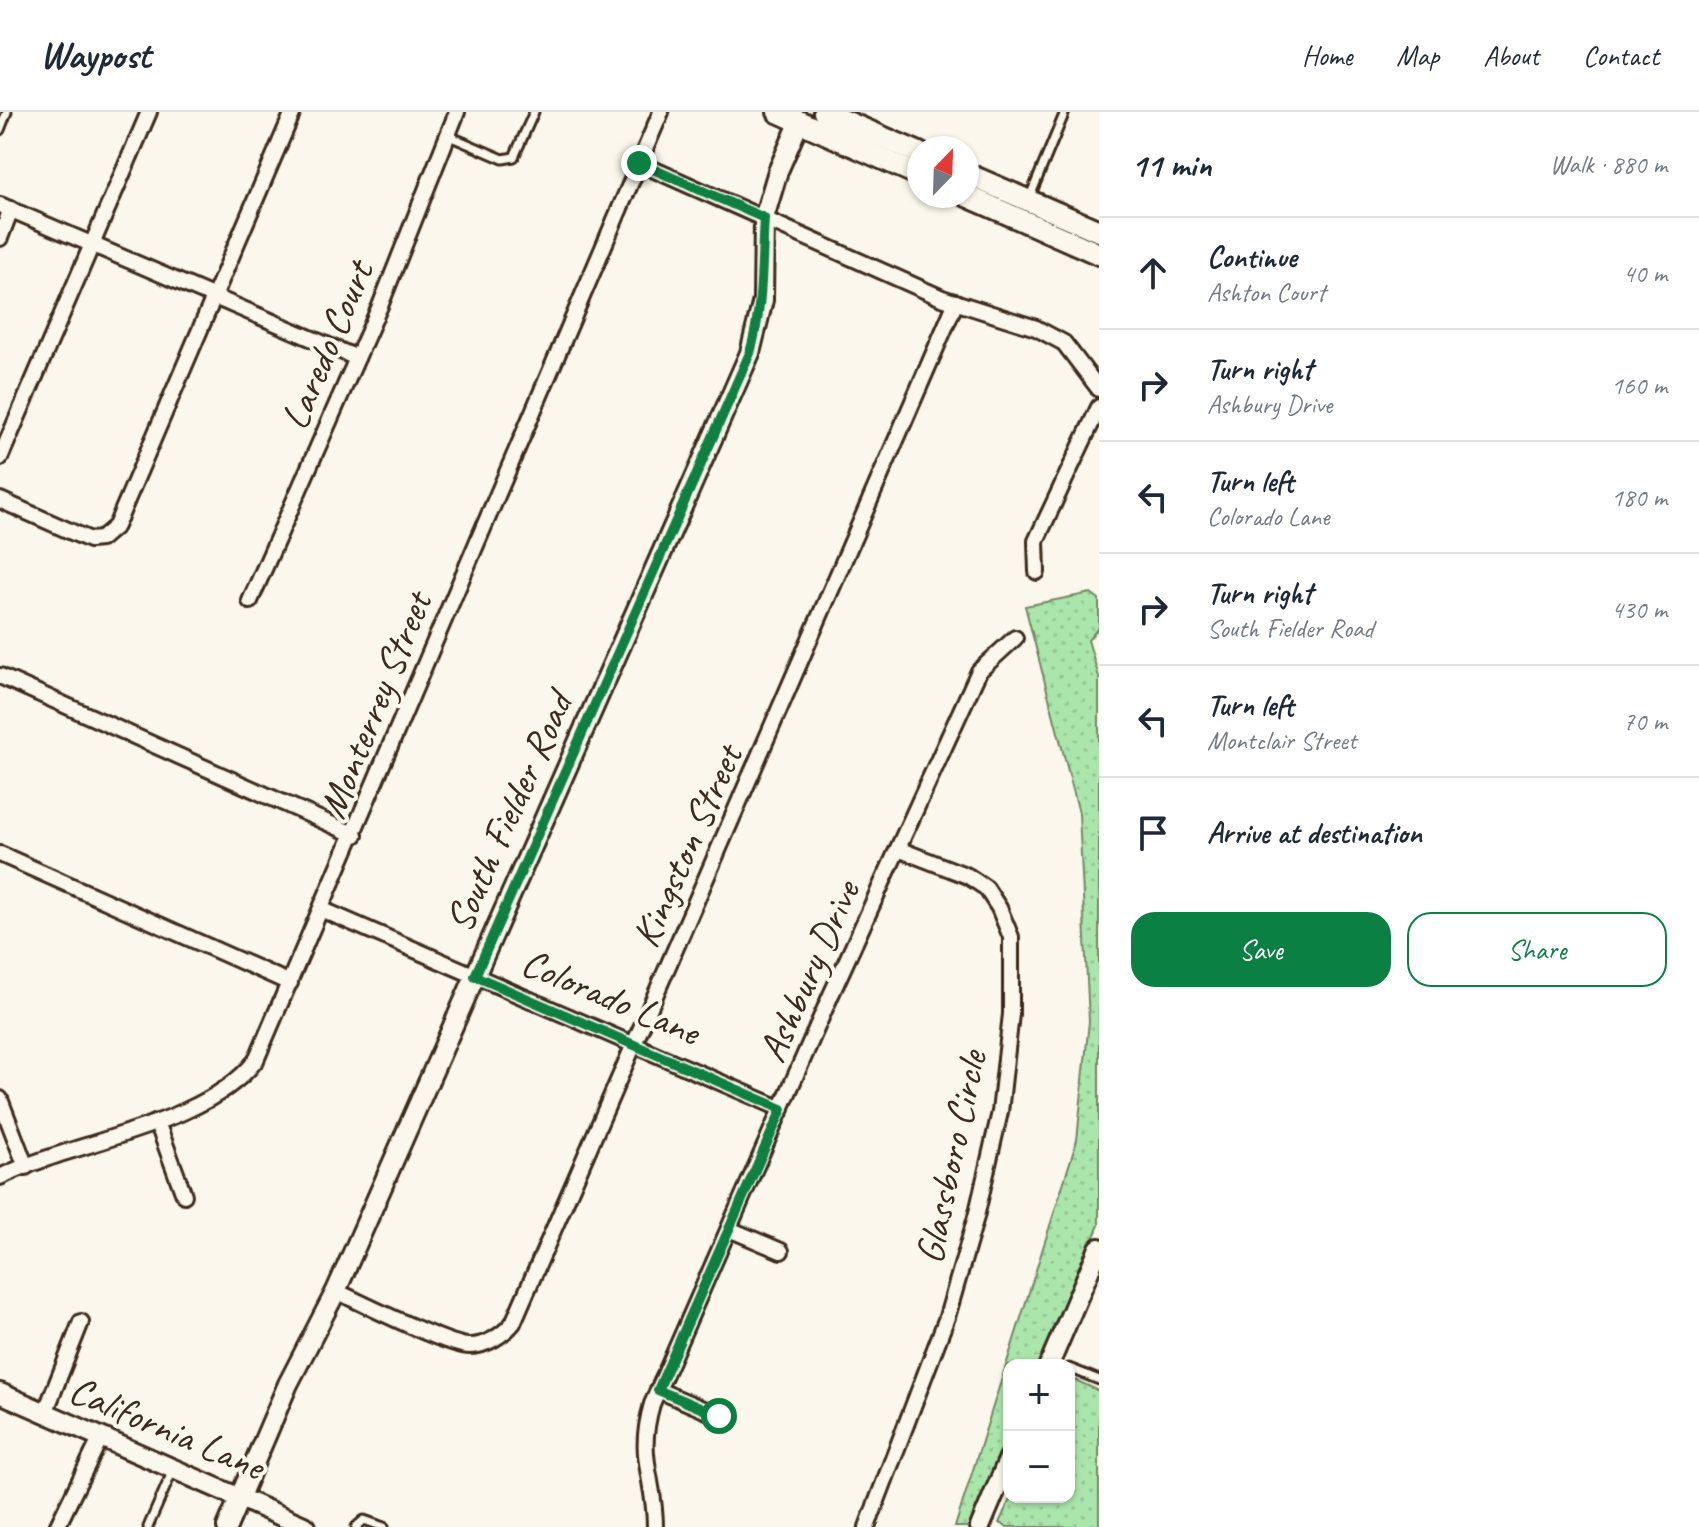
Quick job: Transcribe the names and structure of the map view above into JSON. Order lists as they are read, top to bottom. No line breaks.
{"streets":{"street":["Laredo Court","Monterrey Street","South Fielder Road","Kingston Street","Ashbury Drive","Colorado Lane","Glassboro Circle","California Lane"]},"crossings":[["Monterrey Street","Colorado Lane"],["South Fielder Road","Kingston Street"],["South Fielder Road","Colorado Lane"],["South Fielder Road","California Lane"],["Kingston Street","Colorado Lane"],["Ashbury Drive","Colorado Lane"],["Ashbury Drive","Glassboro Circle"]],"north":"top right","page":{"header":"Waypost","nav":["Home","Map","About","Contact"],"heading":["11 min","Walk · 880 m"],"list":[["Continue","Ashton Court","40 m"],["Turn right","Ashbury Drive","160 m"],["Turn left","Colorado Lane","180 m"],["Turn right","South Fielder Road","430 m"],["Turn left","Montclair Street","70 m"],"Arrive at destination"],"buttons":["Save","Share"],"map_buttons":["+","−"]}}
